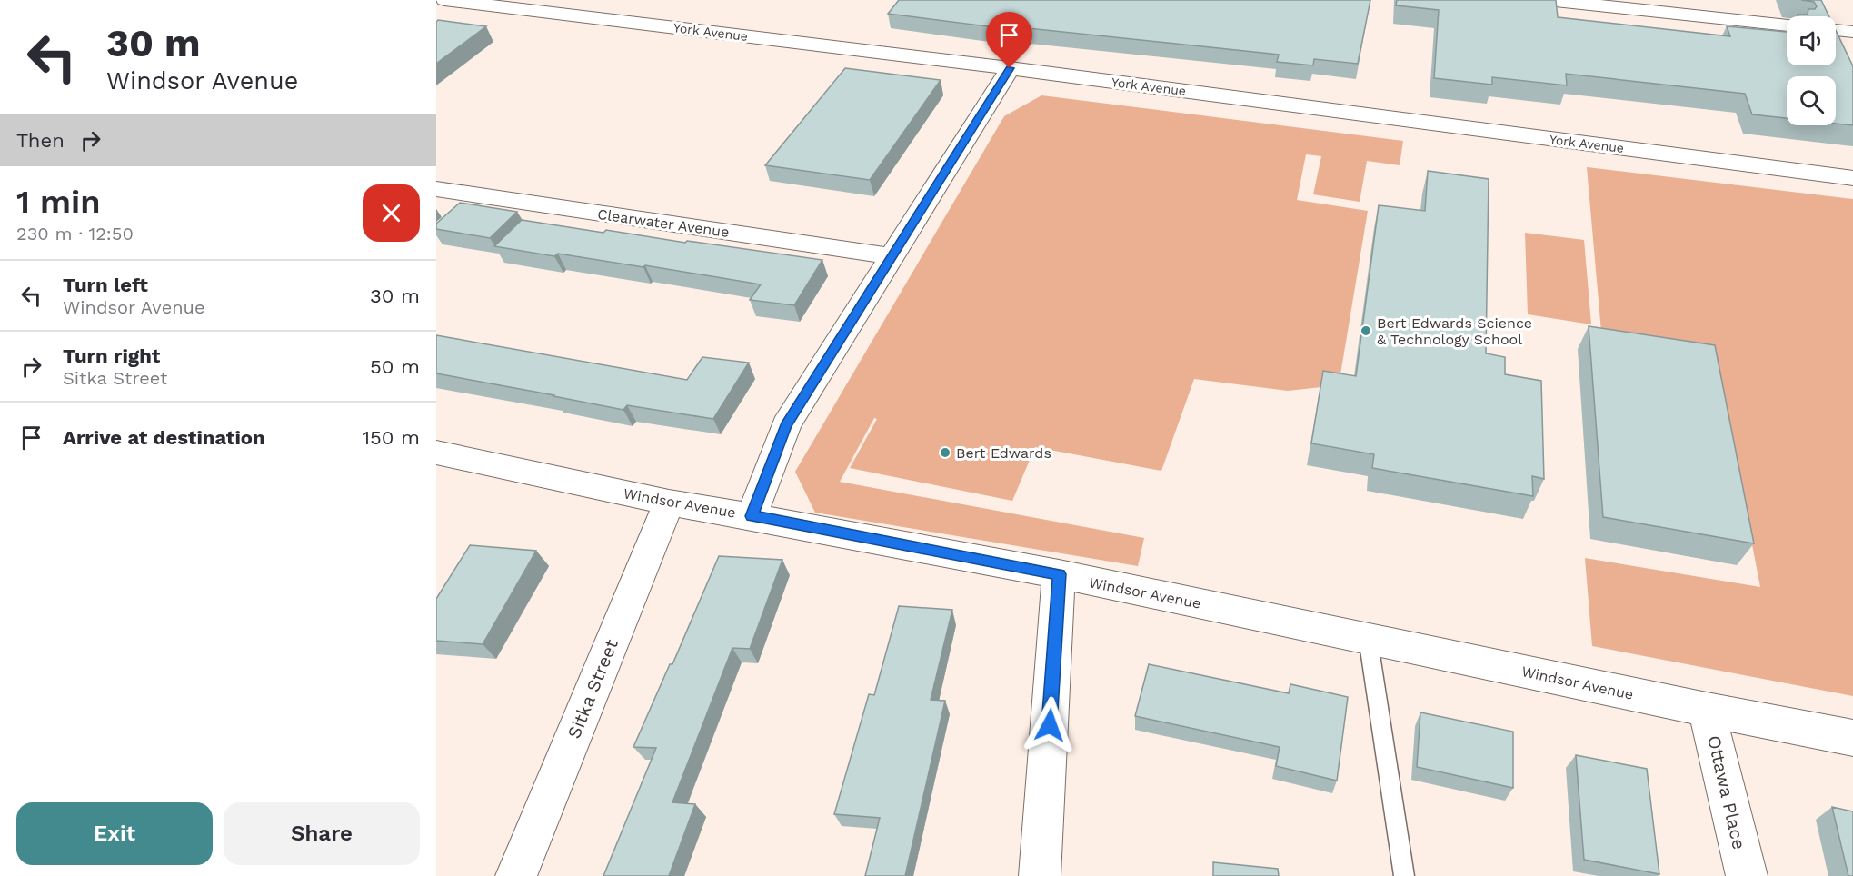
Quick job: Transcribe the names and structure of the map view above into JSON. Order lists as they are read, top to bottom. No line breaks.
{"streets":{"street":["York Avenue","Clearwater Avenue","Windsor Avenue","Sitka Street","Ottawa Place"]},"crossings":[["Windsor Avenue","Sitka Street"],["Windsor Avenue","Ottawa Place"]],"places":["Bert Edwards Science & Technology School","Bert Edwards"],"page":{"turn":["30 m","Windsor Avenue"],"then":"Then","heading":["1 min","230 m · 12:50"],"list":[{"name":"Turn left","note":"Windsor Avenue","value":"30 m"},{"name":"Turn right","note":"Sitka Street","value":"50 m"},{"name":"Arrive at destination","value":"150 m"}],"buttons":["Exit","Share"]}}
